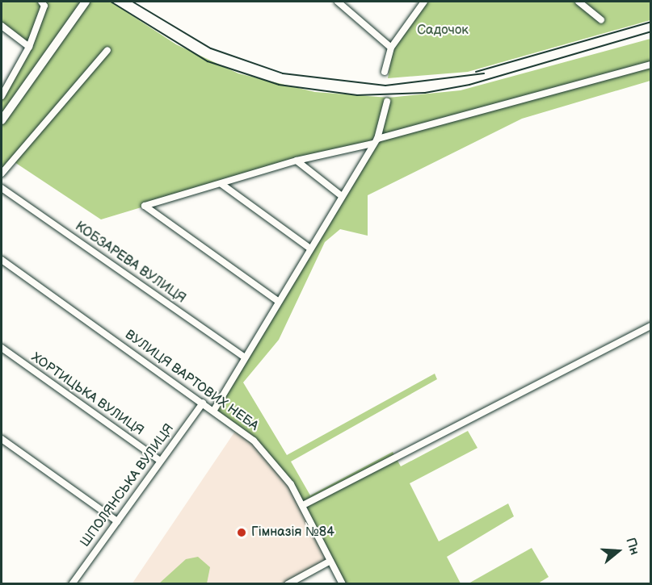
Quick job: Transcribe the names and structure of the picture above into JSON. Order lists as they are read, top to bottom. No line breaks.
{"streets":{"street":["КОБЗАРЕВА ВУЛИЦЯ","ВУЛИЦЯ ВАРТОВИХ НЕБА","ХОРТИЦЬКА ВУЛИЦЯ","ШПОЛЯНСЬКА ВУЛИЦЯ"]},"crossings":[["ВУЛИЦЯ ВАРТОВИХ НЕБА","ШПОЛЯНСЬКА ВУЛИЦЯ"],["ХОРТИЦЬКА ВУЛИЦЯ","ШПОЛЯНСЬКА ВУЛИЦЯ"]],"parks":["Садочок"],"places":["Гімназія №84"],"north":"right"}
